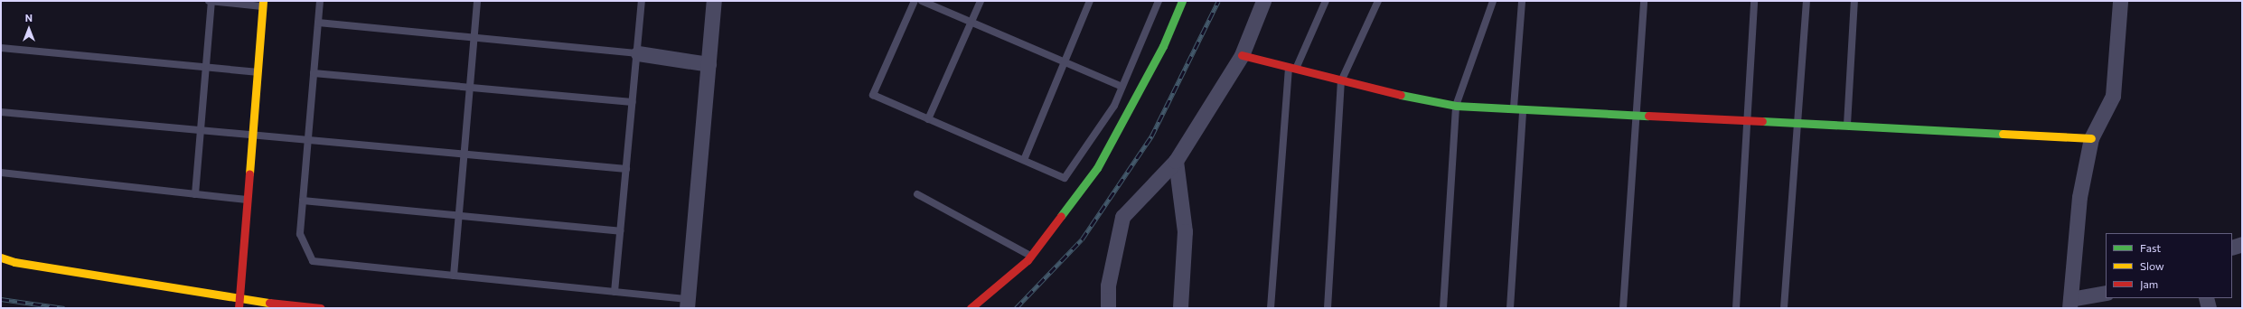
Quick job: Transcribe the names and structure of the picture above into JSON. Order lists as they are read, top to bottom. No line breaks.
{"legend":["Fast","Slow","Jam"],"north":"top"}
